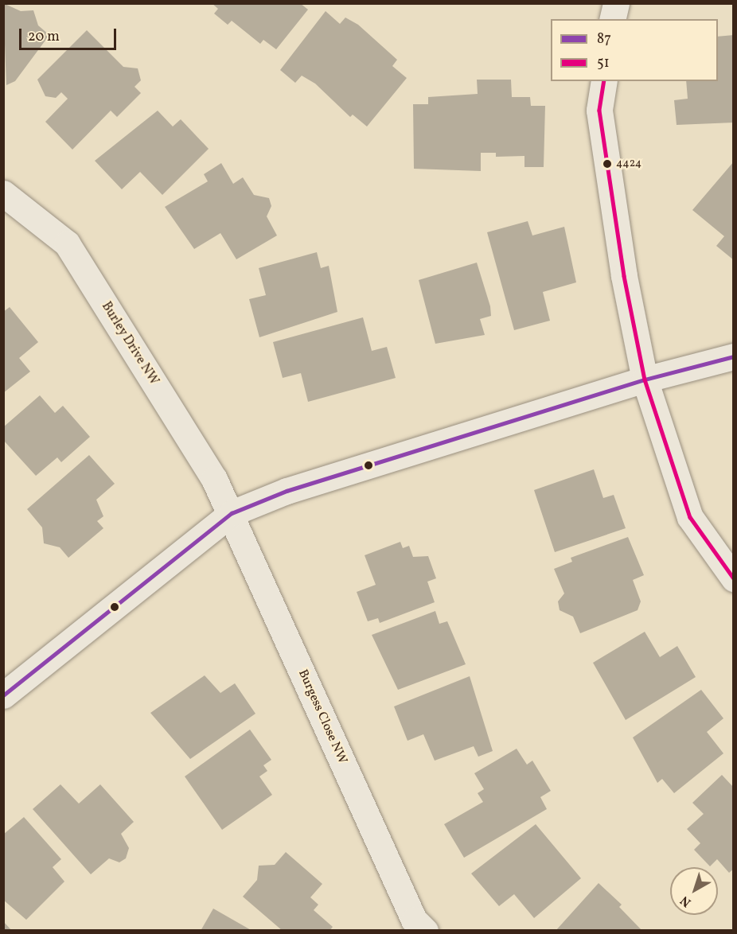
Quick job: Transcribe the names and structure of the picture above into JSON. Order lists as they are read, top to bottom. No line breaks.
{"streets":{"street":["Burley Drive NW","Burgess Close NW"]},"crossings":[["Burley Drive NW","Burgess Close NW"]],"places":["4424"],"lines":["transit line 51","transit line 87"],"legend":["87","51"],"scale_bar":"20 m","north":"bottom left"}
